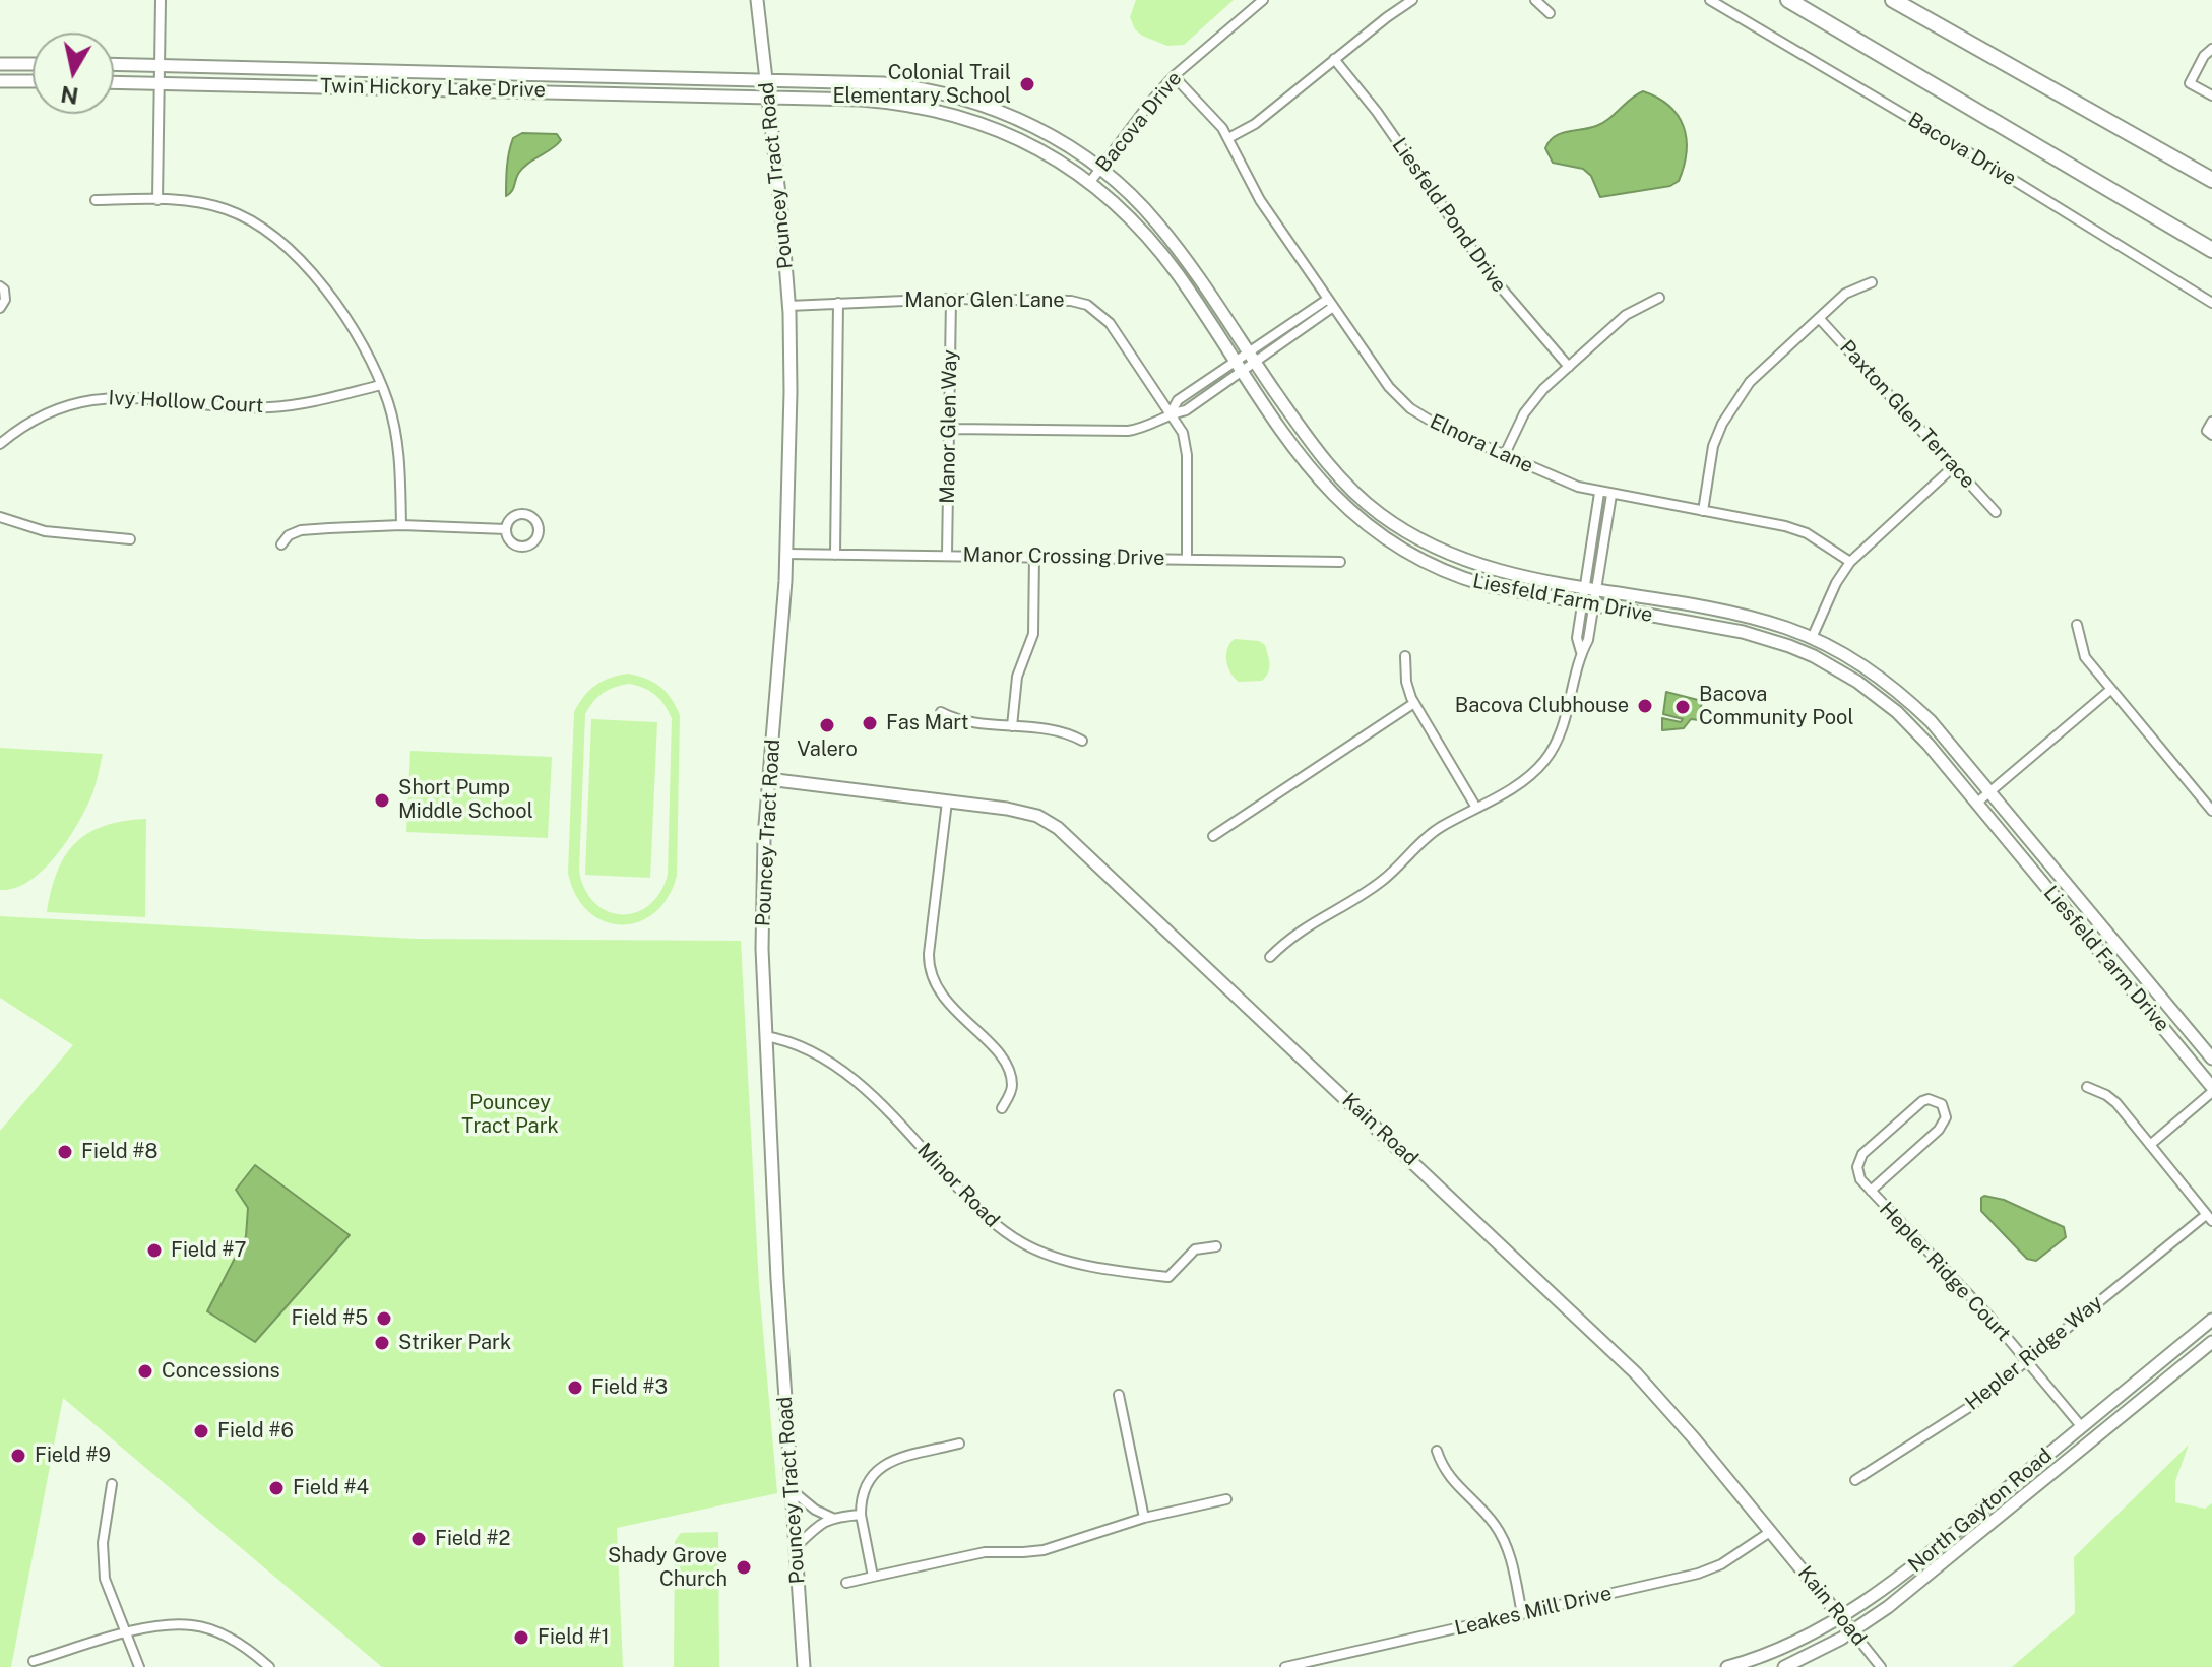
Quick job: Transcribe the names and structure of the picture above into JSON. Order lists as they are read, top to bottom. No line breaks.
{"streets":{"street":["Twin Hickory Lake Drive","Bacova Drive","Pouncey Tract Road","Liesfeld Pond Drive","Manor Glen Lane","Ivy Hollow Court","Paxton Glen Terrace","Manor Glen Way","Elnora Lane","Manor Crossing Drive","Liesfeld Farm Drive","Kain Road","Minor Road","Hepler Ridge Court","Hepler Ridge Way","North Gayton Road","Leakes Mill Drive"]},"crossings":[["Twin Hickory Lake Drive","Pouncey Tract Road"],["Twin Hickory Lake Drive","Liesfeld Farm Drive"],["Bacova Drive","Elnora Lane"],["Bacova Drive","Liesfeld Farm Drive"],["Pouncey Tract Road","Manor Glen Lane"],["Pouncey Tract Road","Manor Crossing Drive"],["Pouncey Tract Road","Liesfeld Farm Drive"],["Pouncey Tract Road","Kain Road"],["Pouncey Tract Road","Minor Road"],["Manor Glen Lane","Manor Glen Way"],["Manor Glen Lane","Manor Crossing Drive"],["Manor Glen Way","Manor Crossing Drive"],["Kain Road","North Gayton Road"],["Kain Road","Leakes Mill Drive"],["Hepler Ridge Court","Hepler Ridge Way"],["Hepler Ridge Court","North Gayton Road"]],"parks":["Pouncey Tract Park"],"places":["Colonial Trail Elementary School","Bacova Clubhouse","Bacova Community Pool","Fas Mart","Valero","Short Pump Middle School","Field #8","Field #7","Field #5","Striker Park","Concessions","Field #3","Field #6","Field #9","Field #4","Field #2","Shady Grove Church","Field #1"],"north":"bottom"}
